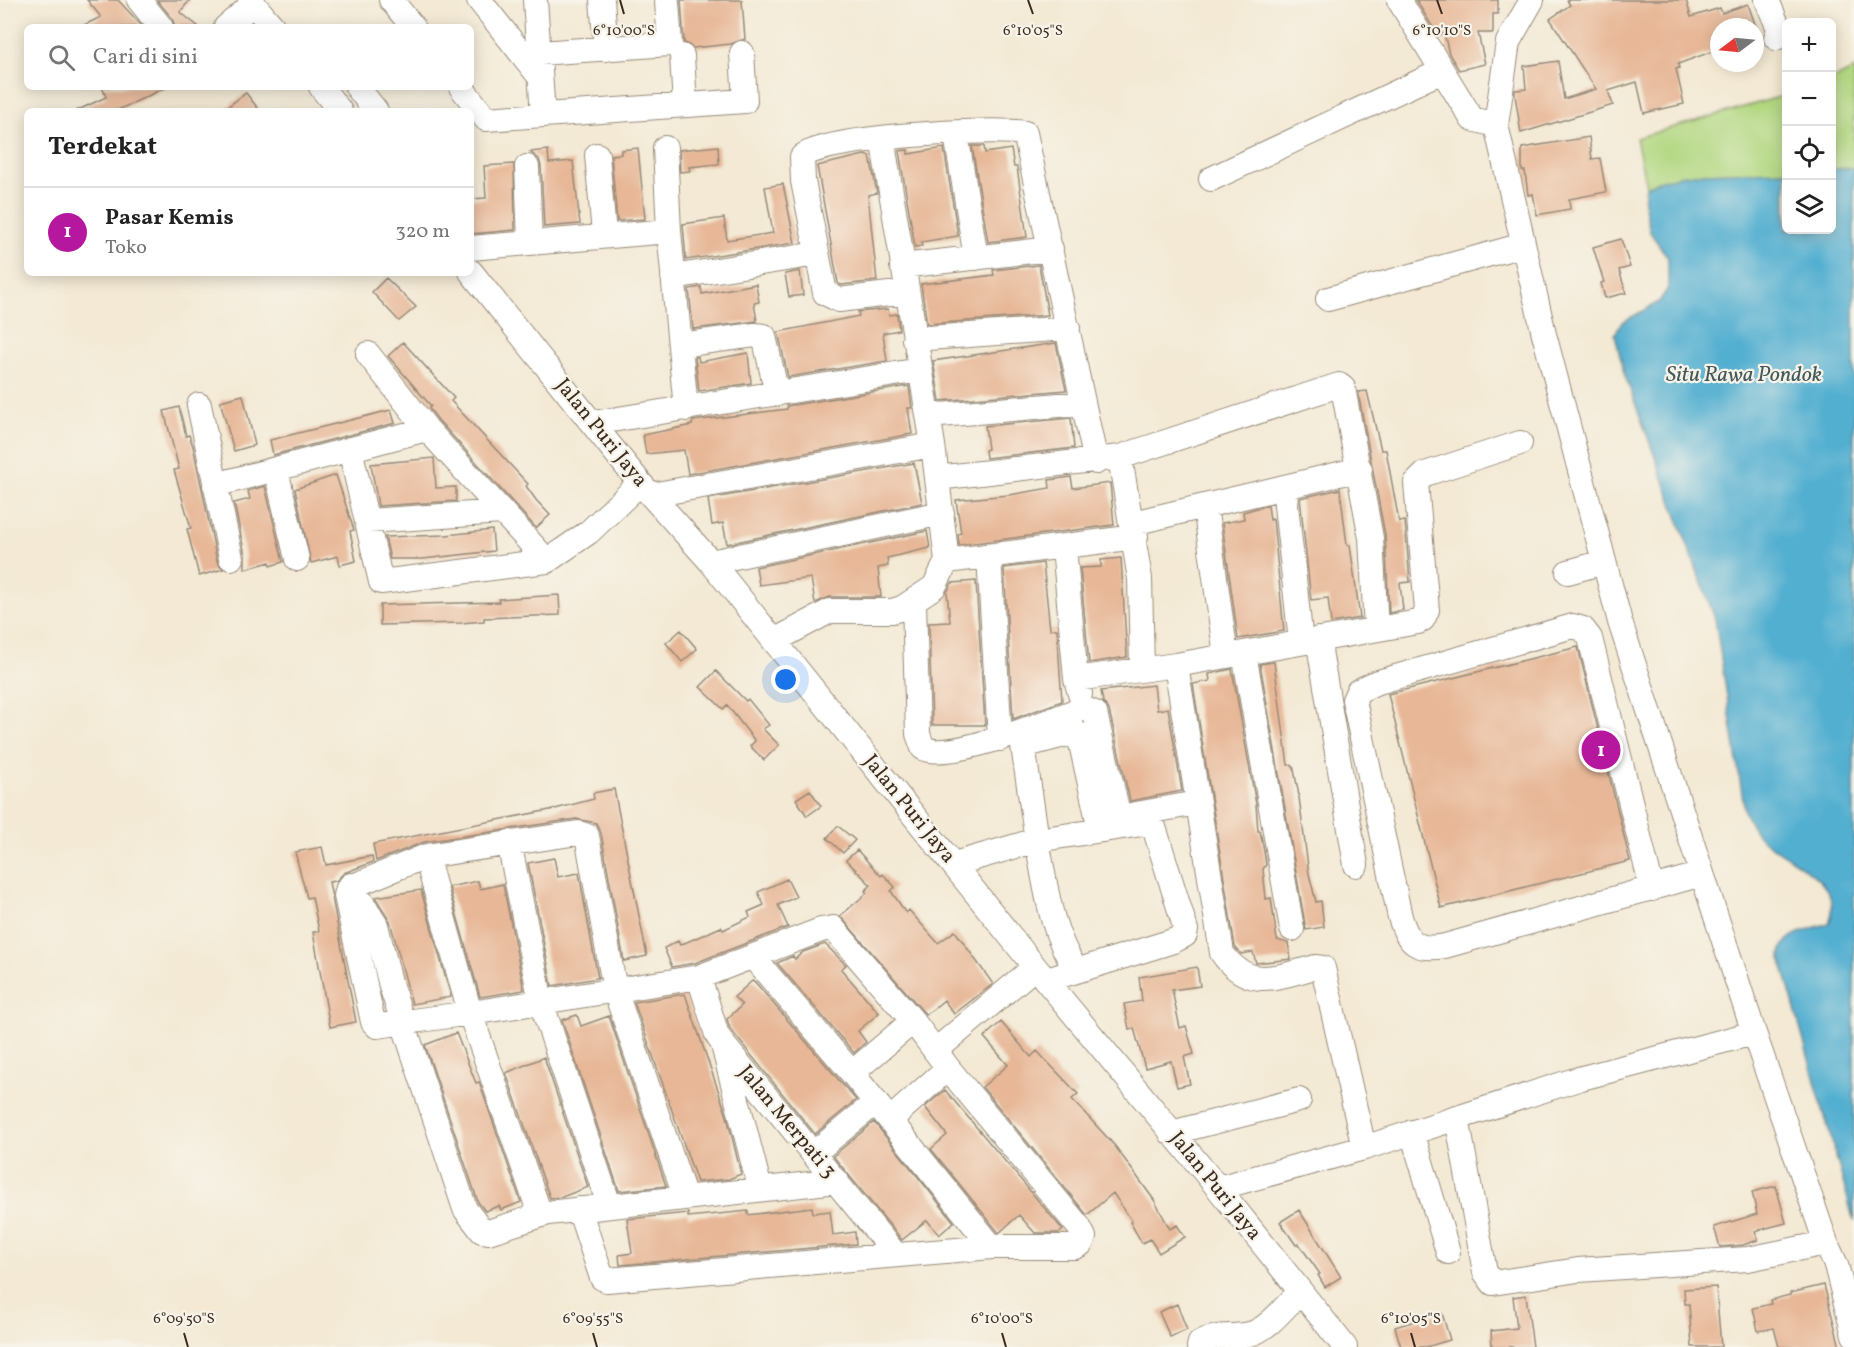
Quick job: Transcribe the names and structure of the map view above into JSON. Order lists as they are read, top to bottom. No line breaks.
{"streets":{"street":["Jalan Puri Jaya","Jalan Merpati 3"]},"water":["Situ Rawa Pondok"],"north":"left","page":{"map_buttons":["+","−"],"search":"Cari di sini","heading":"Terdekat","list":[{"mark":"1","name":"Pasar Kemis","note":"Toko","value":"320 m"}],"pins":"1"},"coordinates":["6°10'00\"S","6°10'05\"S","6°10'10\"S","6°09'50\"S","6°09'55\"S"]}
